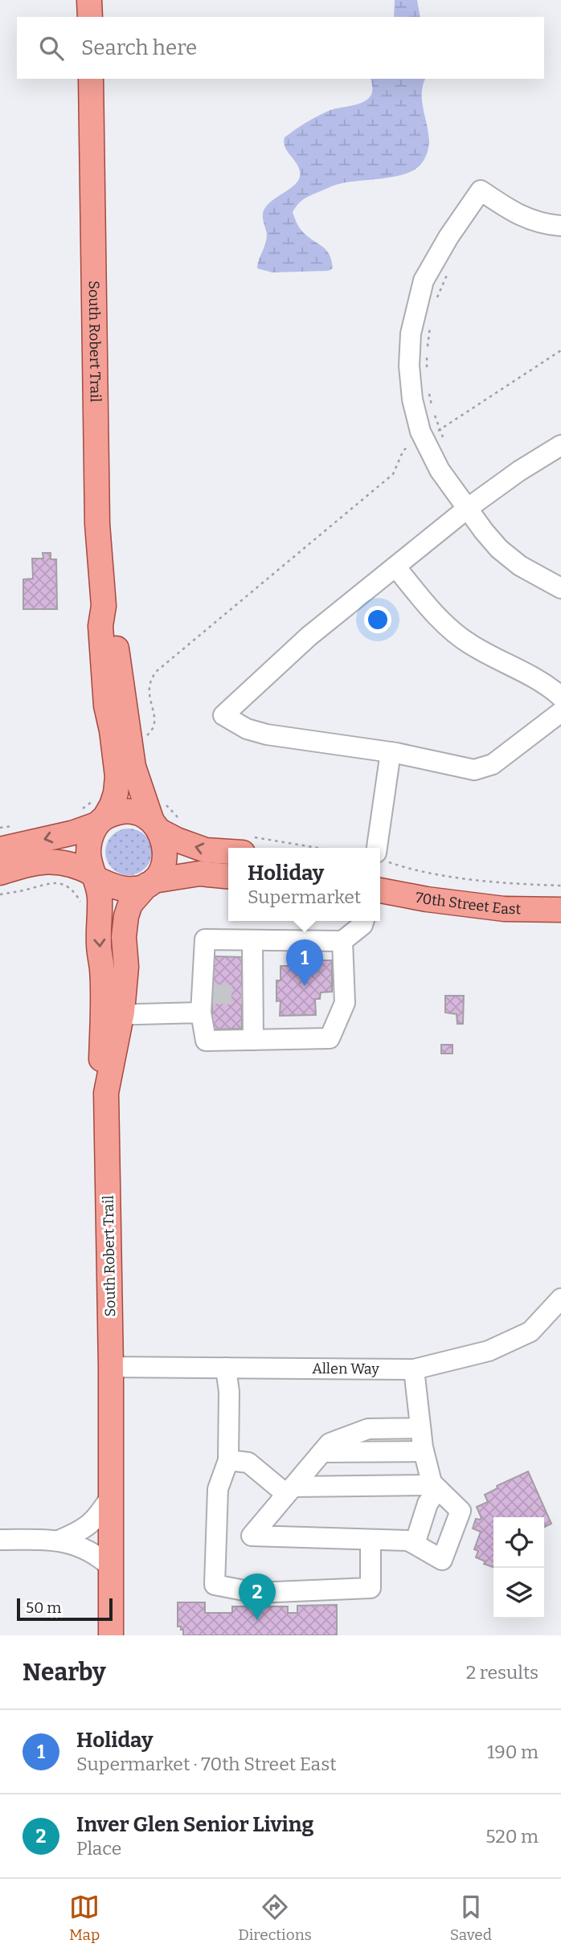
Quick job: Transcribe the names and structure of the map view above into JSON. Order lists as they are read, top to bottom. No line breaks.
{"streets":{"main road":["South Robert Trail","70th Street East"],"street":["Allen Way"]},"crossings":[["South Robert Trail","Allen Way"]],"scale_bar":"50 m","page":{"search":"Search here","popup":["Holiday","Supermarket"],"pins":["1","2"],"scale":"50 m","heading":["Nearby","2 results"],"list":[{"mark":"1","name":"Holiday","note":"Supermarket · 70th Street East","value":"190 m"},{"mark":"2","name":"Inver Glen Senior Living","note":"Place","value":"520 m"}],"nav":["Map","Directions","Saved"]}}
